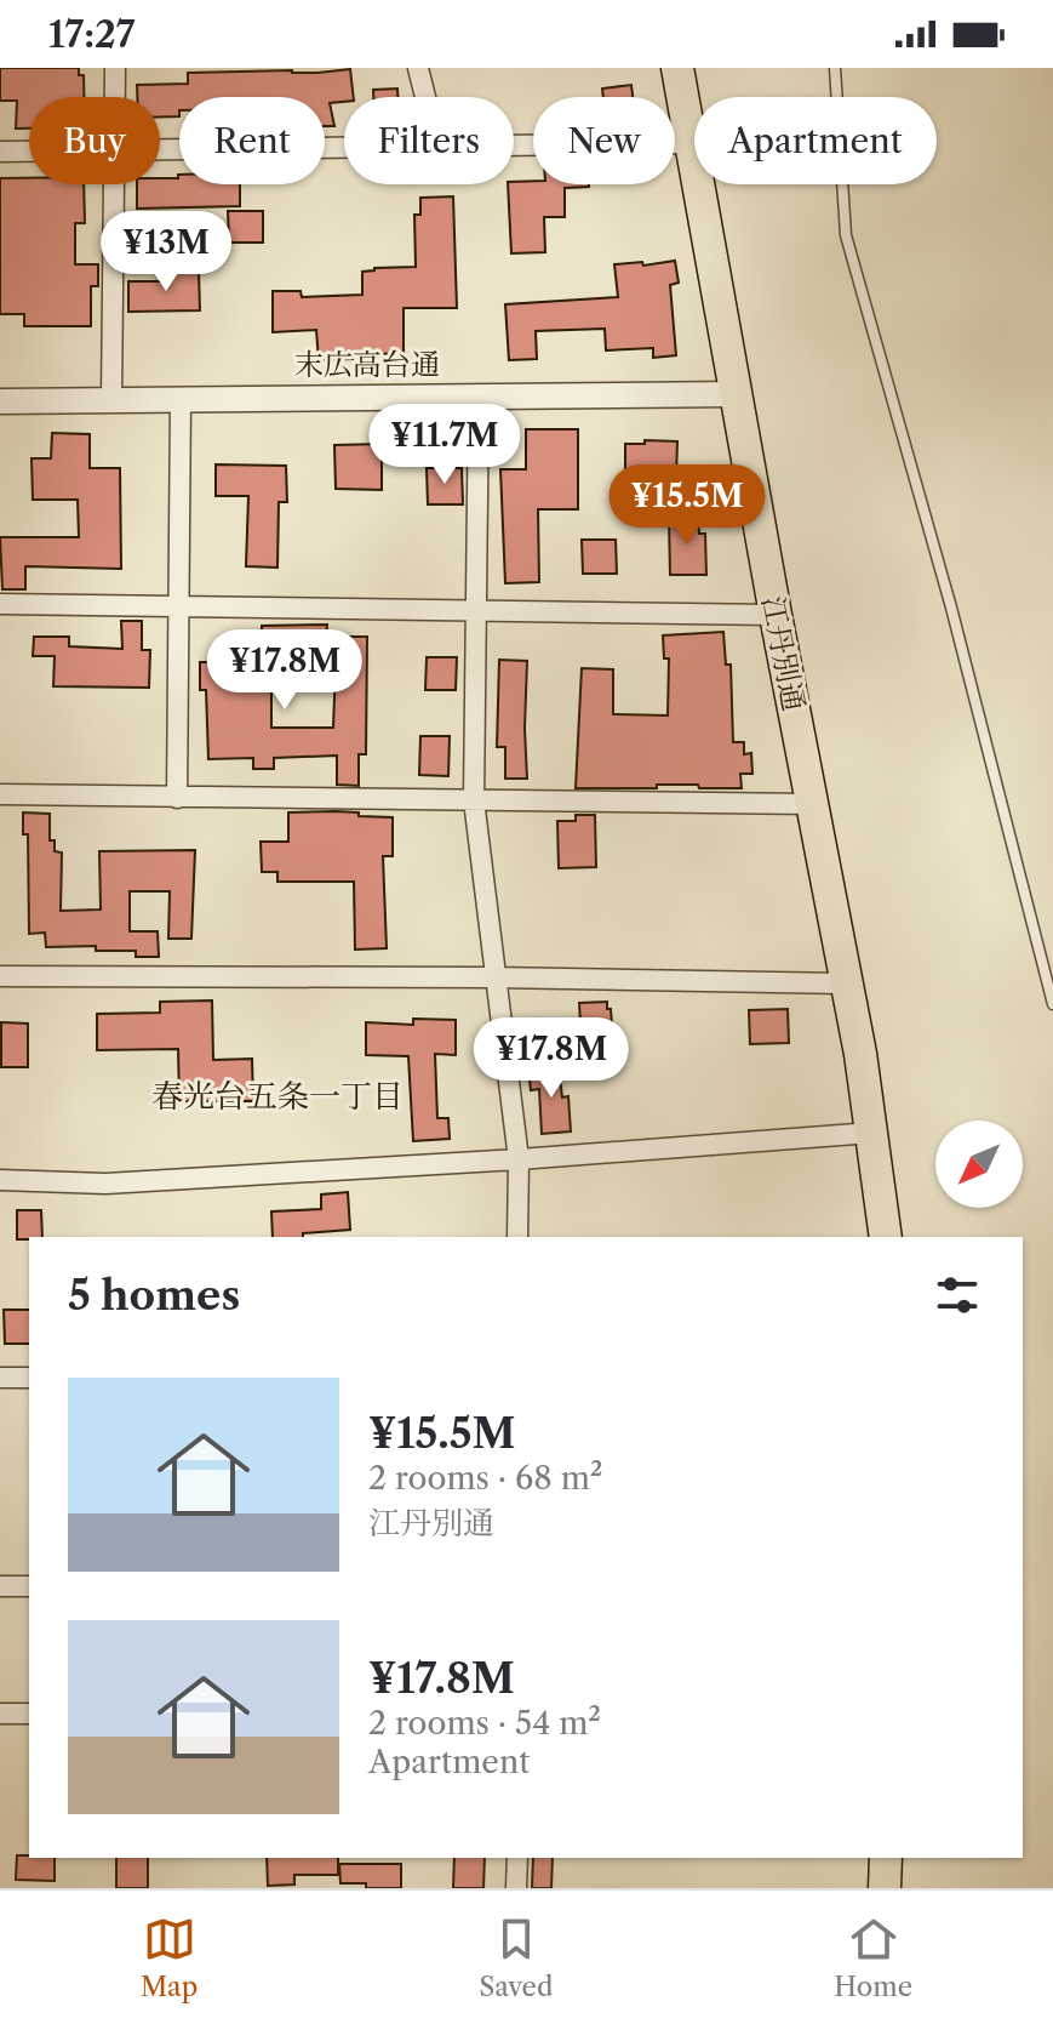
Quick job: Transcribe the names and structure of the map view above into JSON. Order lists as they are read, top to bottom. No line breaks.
{"streets":{"main road":["江丹別通"],"street":["末広高台通"]},"crossings":[["末広高台通","江丹別通"]],"districts":["春光台五条一丁目"],"north":"bottom left","page":{"status":"17:27","chip":["Buy","Rent","Filters","New","Apartment"],"price":["¥13M","¥11.7M","¥15.5M","¥17.8M","¥17.8M"],"heading":"5 homes","list":[{"name":"¥15.5M","note":"2 rooms · 68 m² · 江丹別通"},{"name":"¥17.8M","note":"2 rooms · 54 m² · Apartment"}],"tabs":["Map","Saved","Home"]}}
